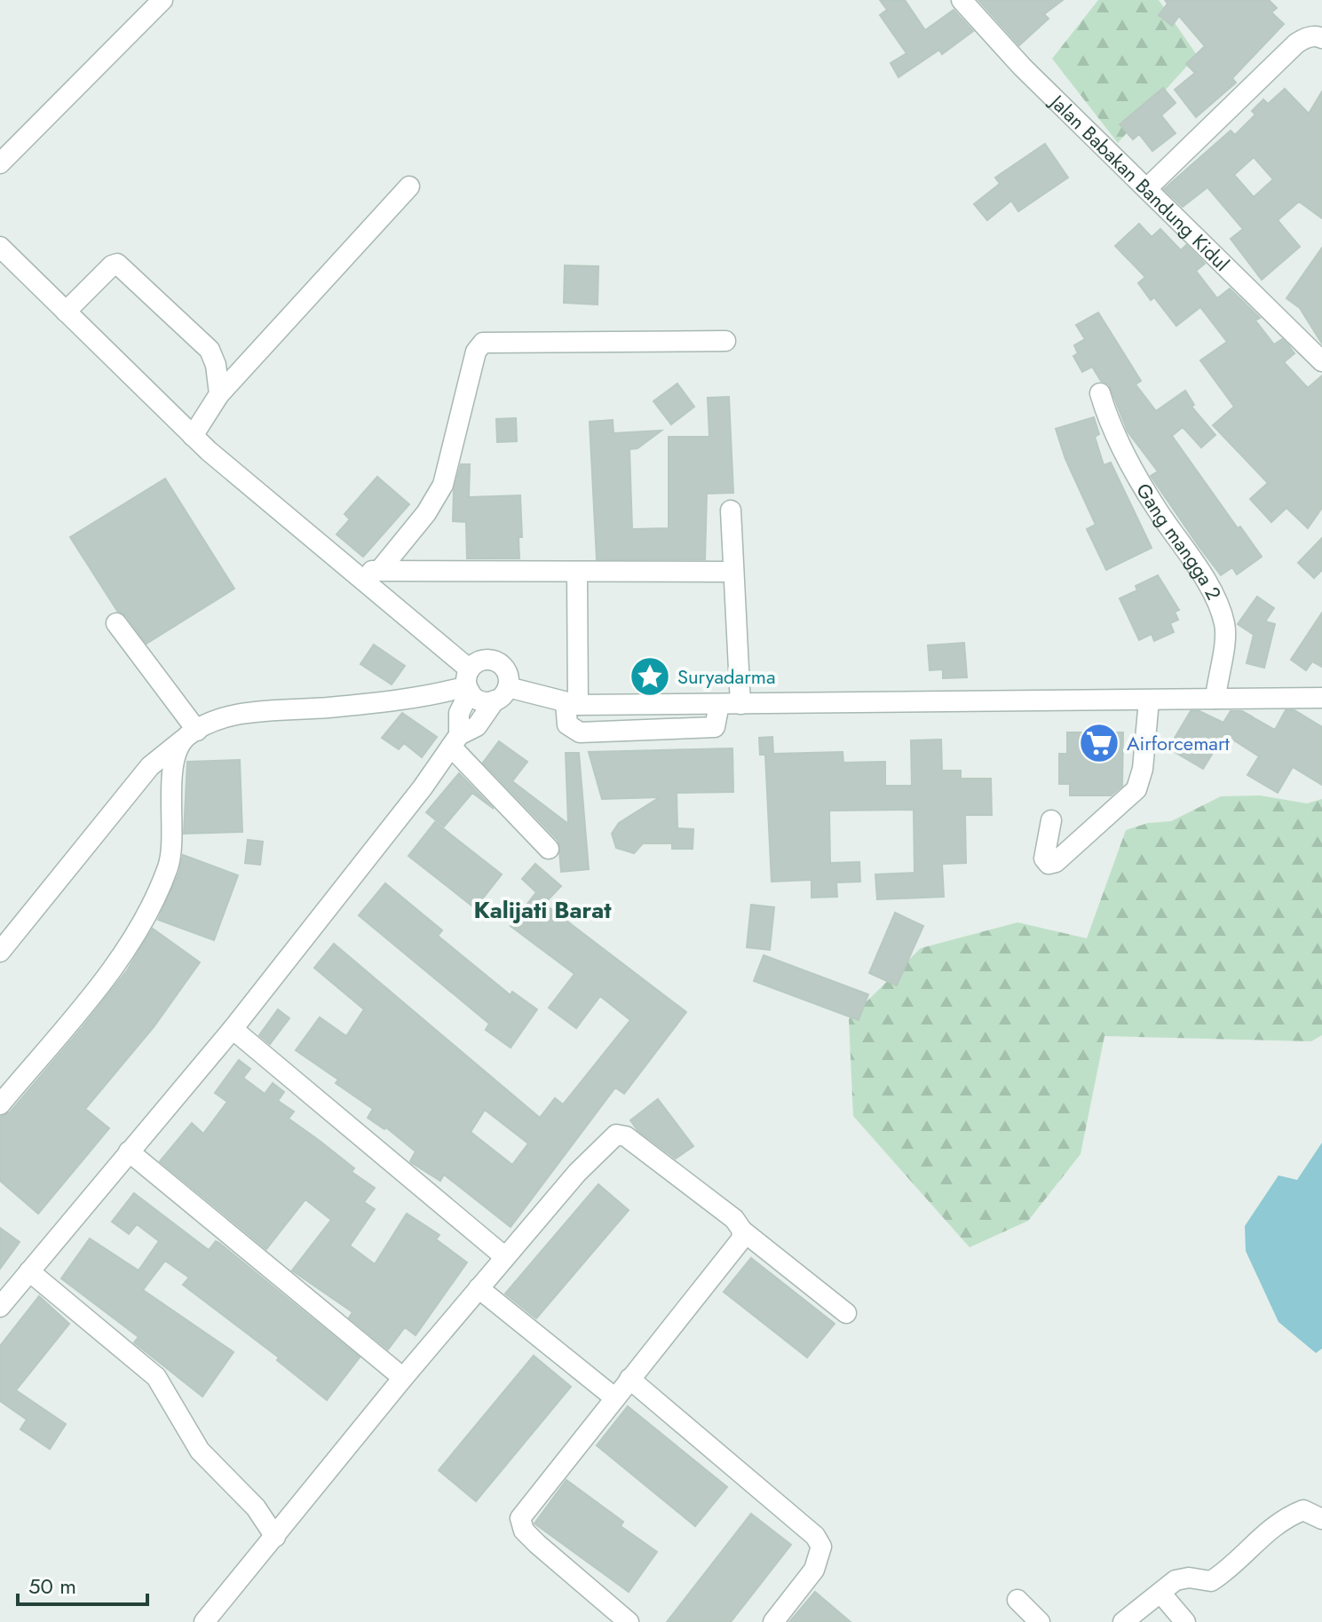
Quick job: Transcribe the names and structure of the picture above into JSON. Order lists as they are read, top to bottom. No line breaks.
{"streets":{"street":["Jalan Babakan Bandung Kidul","Gang mangga 2"]},"districts":["Kalijati Barat"],"places":{"place":["Suryadarma"],"supermarket":["Airforcemart"]},"scale_bar":"50 m"}
